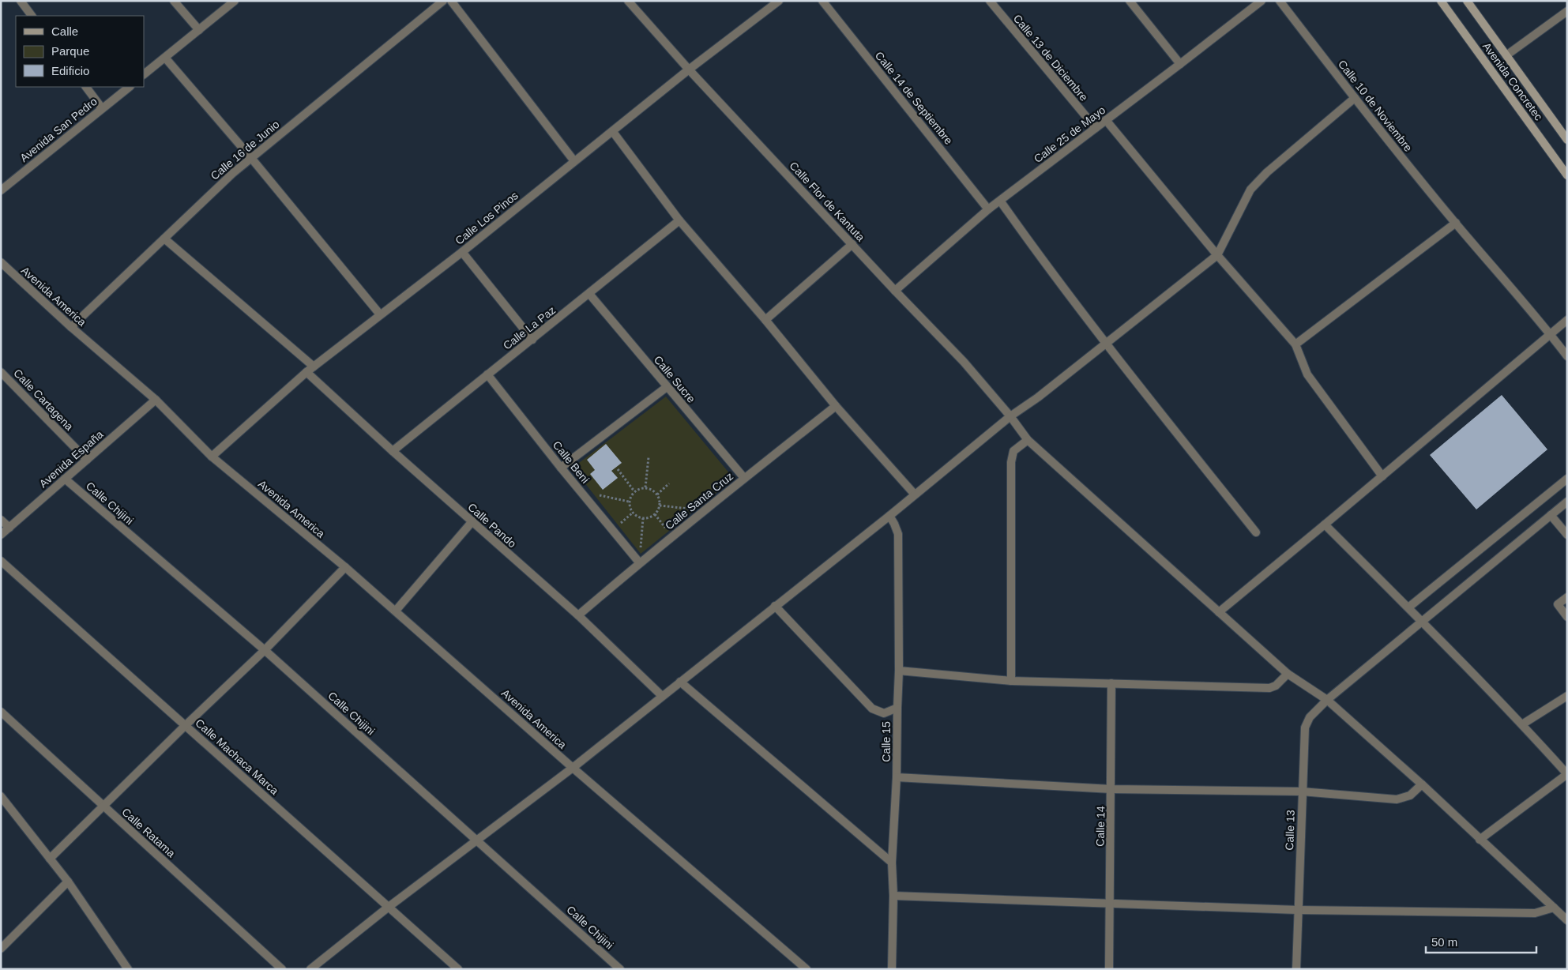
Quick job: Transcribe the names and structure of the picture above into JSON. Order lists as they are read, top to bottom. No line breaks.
{"streets":{"street":["Calle 13 de Diciembre","Avenida Concretec","Calle 14 de Septiembre","Calle 10 de Noviembre","Avenida San Pedro","Calle 25 de Mayo","Calle 16 de Junio","Calle Flor de Kantuta","Calle Los Pinos","Avenida America","Calle La Paz","Calle Sucre","Calle Cartagena","Avenida España","Calle Beni","Calle Santa Cruz","Calle Chijini","Calle Pando","Calle 15","Calle Machaca Marca","Calle 14","Calle 13","Calle Ratama"]},"crossings":[["Calle 13 de Diciembre","Calle 25 de Mayo"],["Calle 14 de Septiembre","Calle 25 de Mayo"],["Calle 25 de Mayo","Calle Flor de Kantuta"],["Calle 16 de Junio","Avenida America"],["Calle Flor de Kantuta","Calle Los Pinos"],["Calle Flor de Kantuta","Calle 13"],["Calle Los Pinos","Avenida America"],["Calle Los Pinos","Calle Pando"],["Avenida America","Avenida España"],["Calle La Paz","Calle Sucre"],["Calle La Paz","Calle Beni"],["Calle La Paz","Calle Pando"],["Calle Sucre","Calle Santa Cruz"],["Calle Cartagena","Avenida España"],["Avenida España","Calle Chijini"],["Calle Beni","Calle Santa Cruz"],["Calle Santa Cruz","Calle Pando"]],"legend":["Calle","Parque","Edificio"],"scale_bar":"50 m"}
